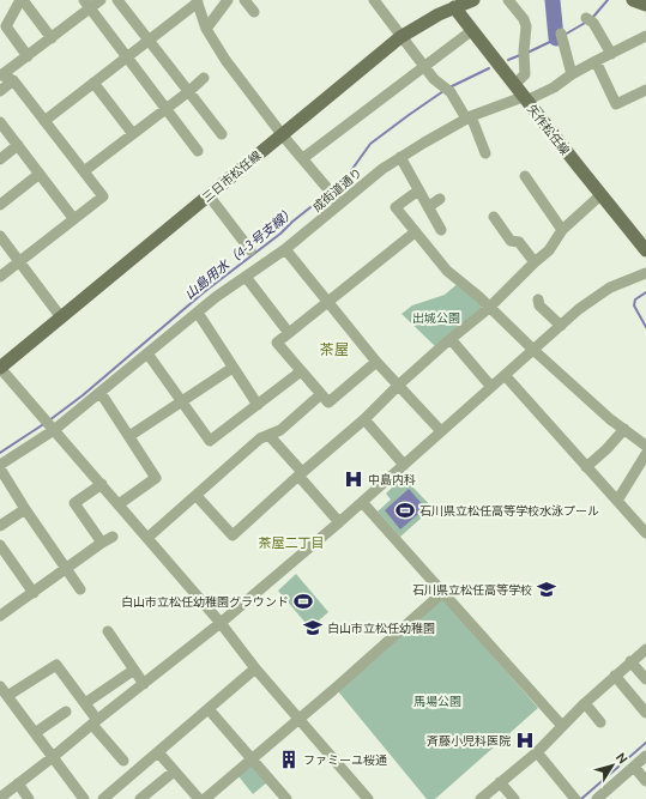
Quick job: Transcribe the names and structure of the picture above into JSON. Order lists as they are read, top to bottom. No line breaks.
{"streets":{"main road":["矢作松任線","三日市松任線"],"street":["成街道通り"]},"crossings":[["矢作松任線","三日市松任線"],["矢作松任線","成街道通り"]],"districts":["茶屋","茶屋二丁目"],"water":["山島用水（4-3号支線）"],"parks":["出城公園","馬場公園"],"places":{"hospital":["中島内科","斉藤小児科医院"],"sports":["石川県立松任高等学校水泳プール","白山市立松任幼稚園グラウンド"],"school or university":["石川県立松任高等学校","白山市立松任幼稚園"],"building":["ファミーユ桜通"]},"north":"top right"}
